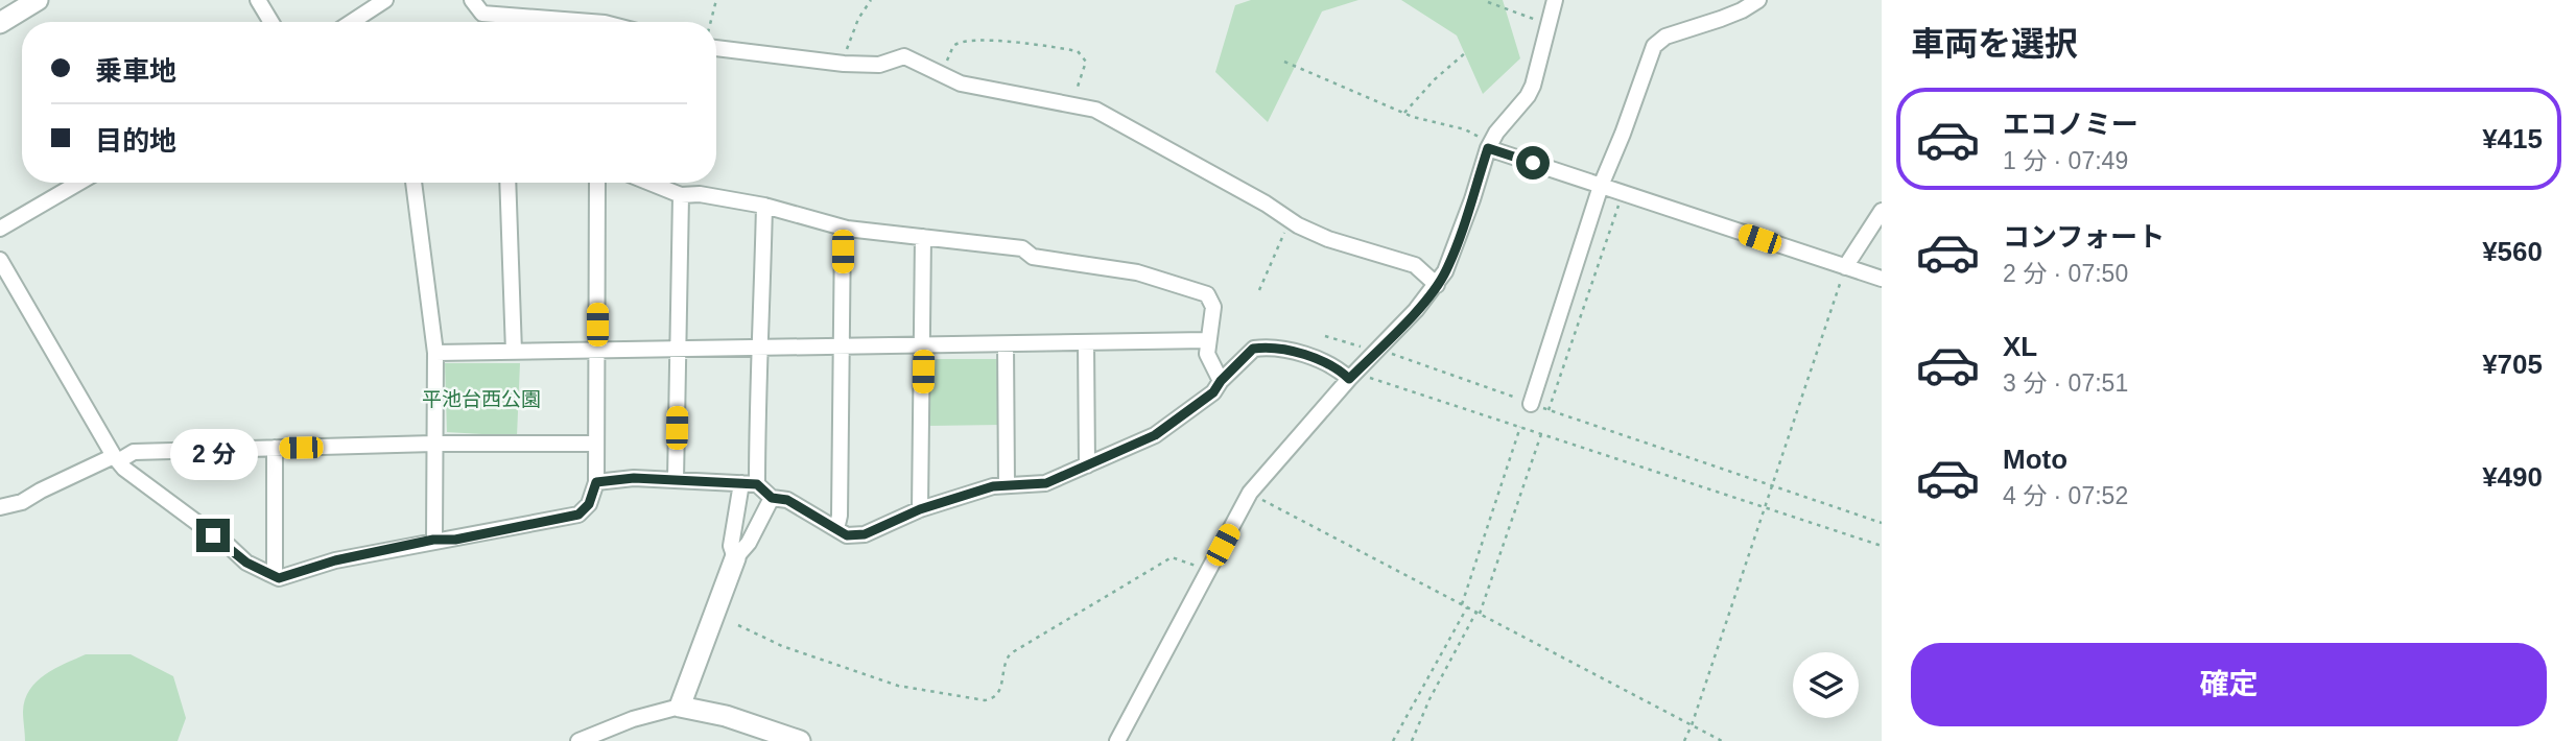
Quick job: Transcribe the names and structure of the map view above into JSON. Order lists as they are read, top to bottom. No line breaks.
{"parks":["平池台西公園"],"page":{"heading":"車両を選択","banner":["乗車地","目的地"],"list":[{"name":"エコノミー","note":"1 分 · 07:49","value":"¥415"},{"name":"コンフォート","note":"2 分 · 07:50","value":"¥560"},{"name":"XL","note":"3 分 · 07:51","value":"¥705"},{"name":"Moto","note":"4 分 · 07:52","value":"¥490"}],"bubble":"2 分","buttons":"確定"}}
